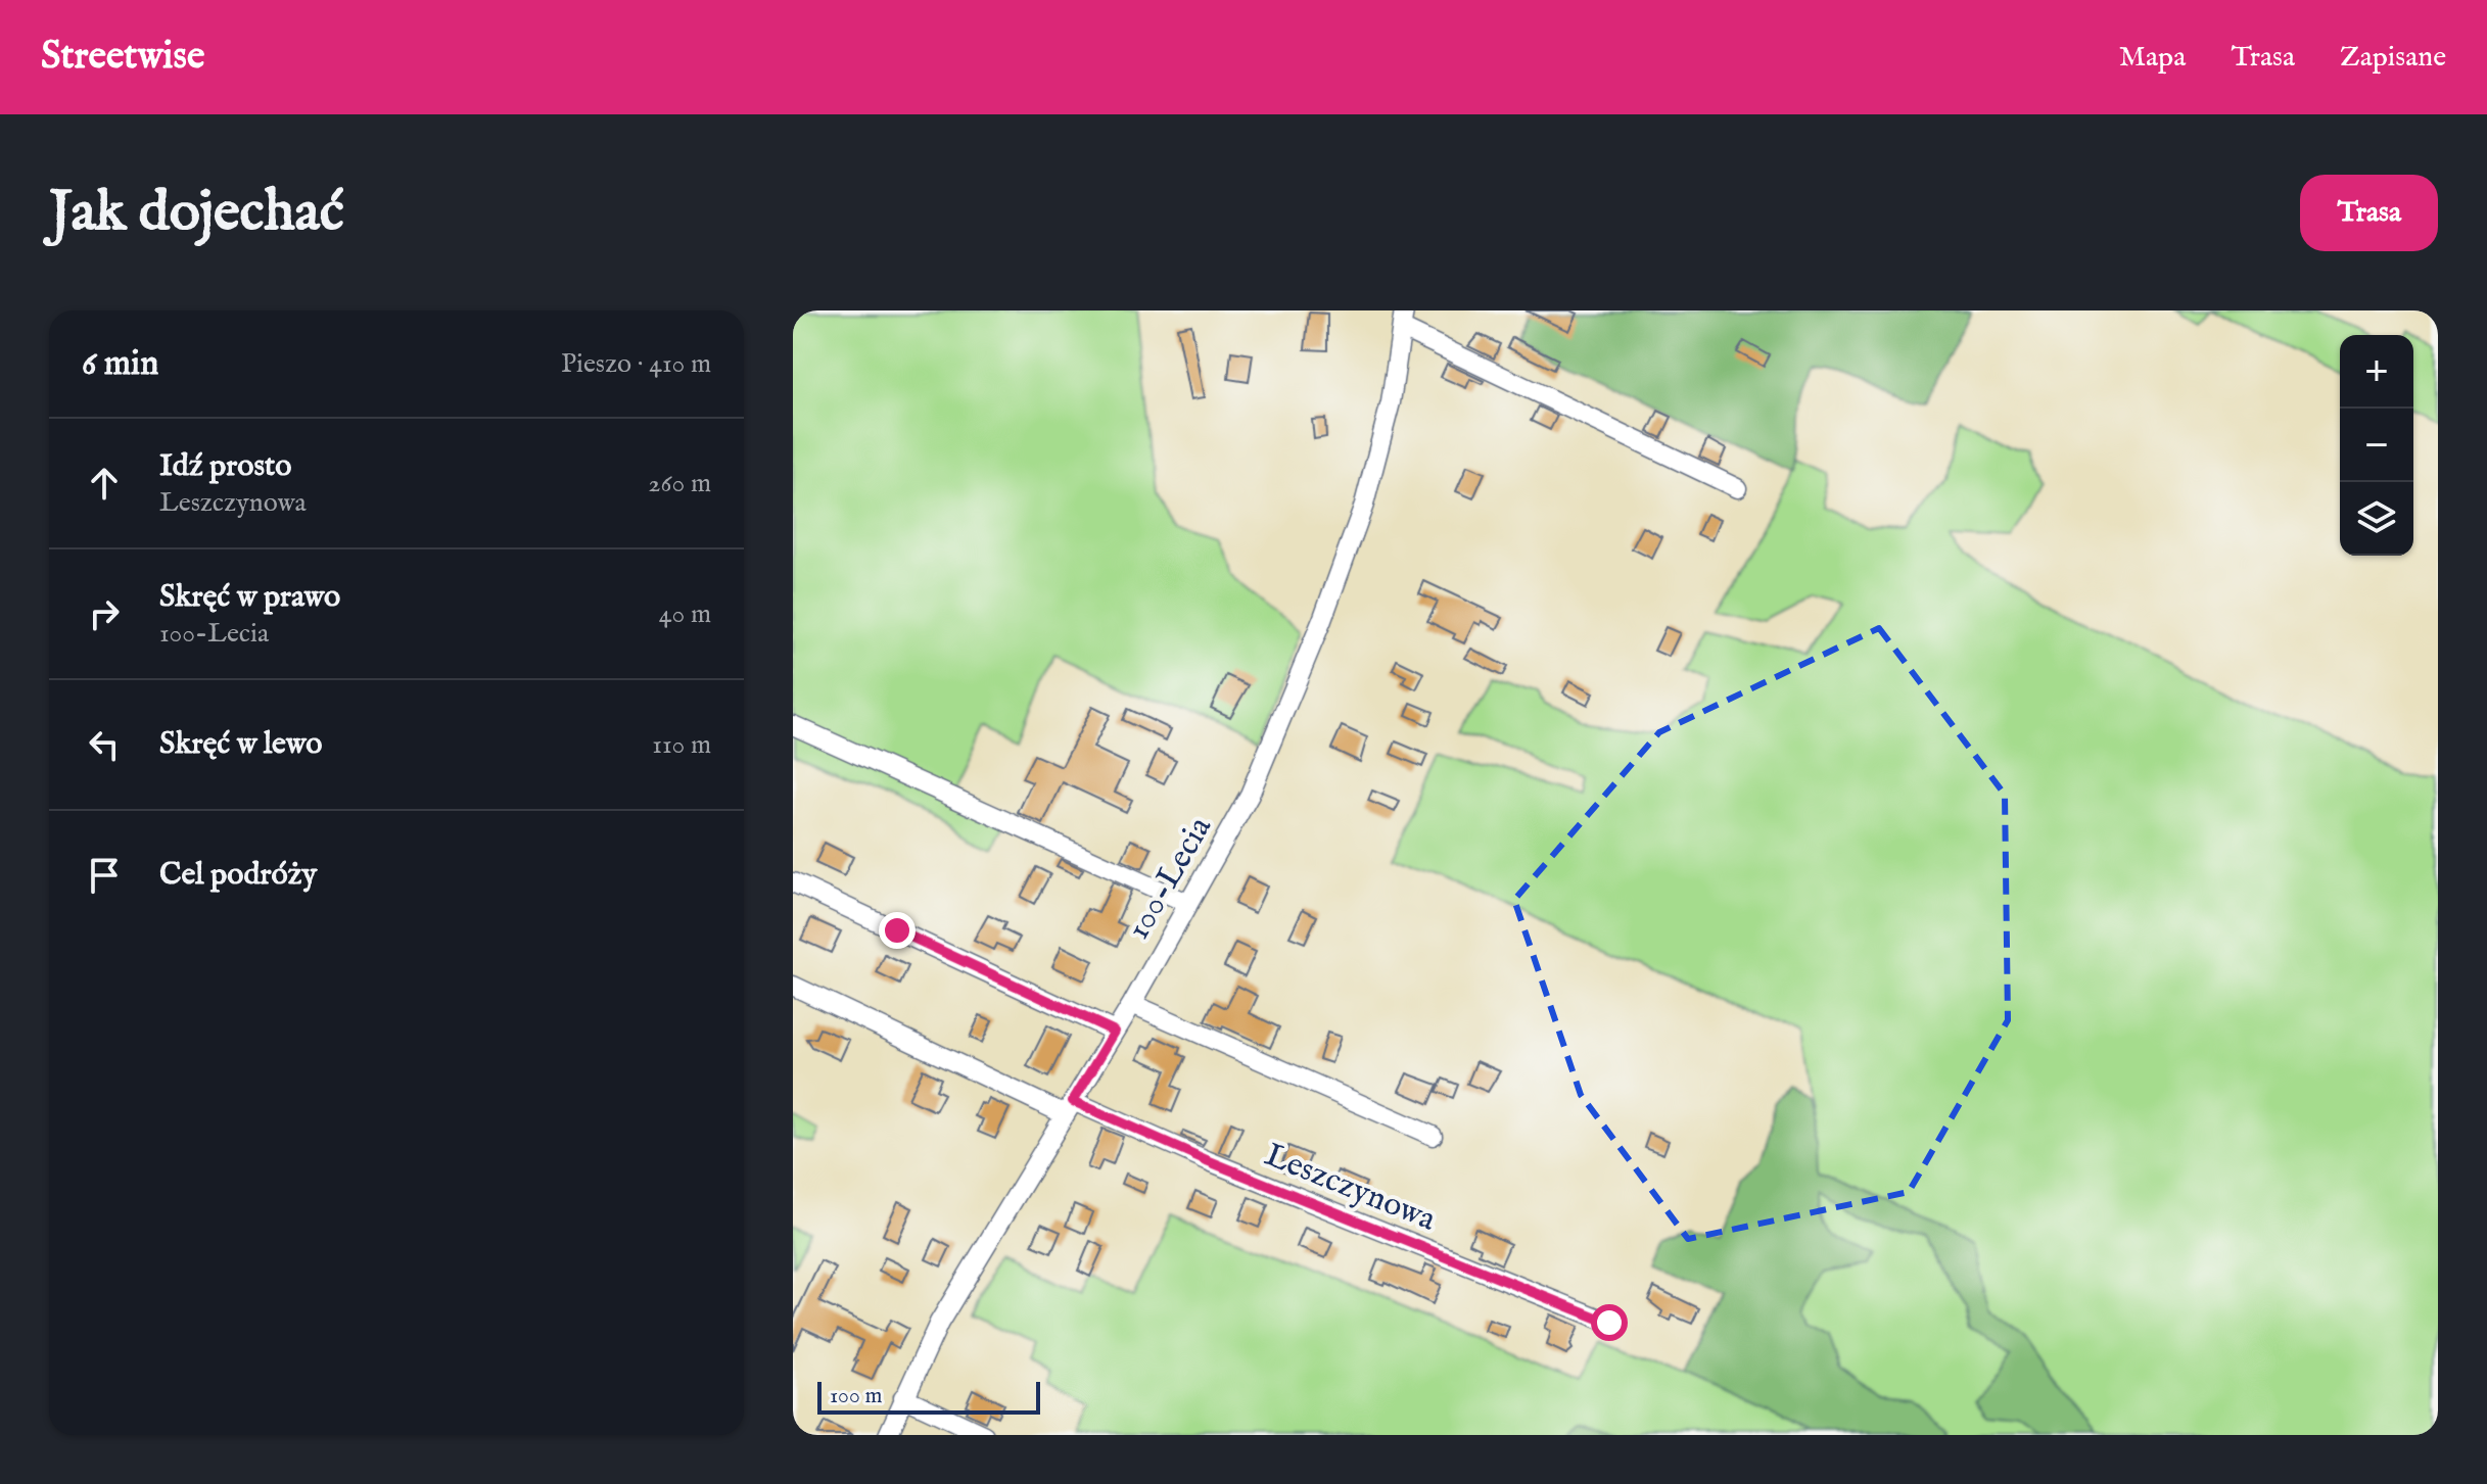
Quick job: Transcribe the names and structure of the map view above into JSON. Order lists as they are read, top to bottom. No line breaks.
{"streets":{"street":["100-Lecia","Leszczynowa"]},"crossings":[["100-Lecia","Leszczynowa"]],"scale_bar":"100 m","page":{"header":"Streetwise","nav":["Mapa","Trasa","Zapisane"],"buttons":"Trasa","title":"Jak dojechać","heading":["6 min","Pieszo · 410 m"],"map_buttons":["+","−"],"list":[["Idź prosto","Leszczynowa","260 m"],["Skręć w prawo","100-Lecia","40 m"],["Skręć w lewo","110 m"],"Cel podróży"],"scale":"100 m"}}
